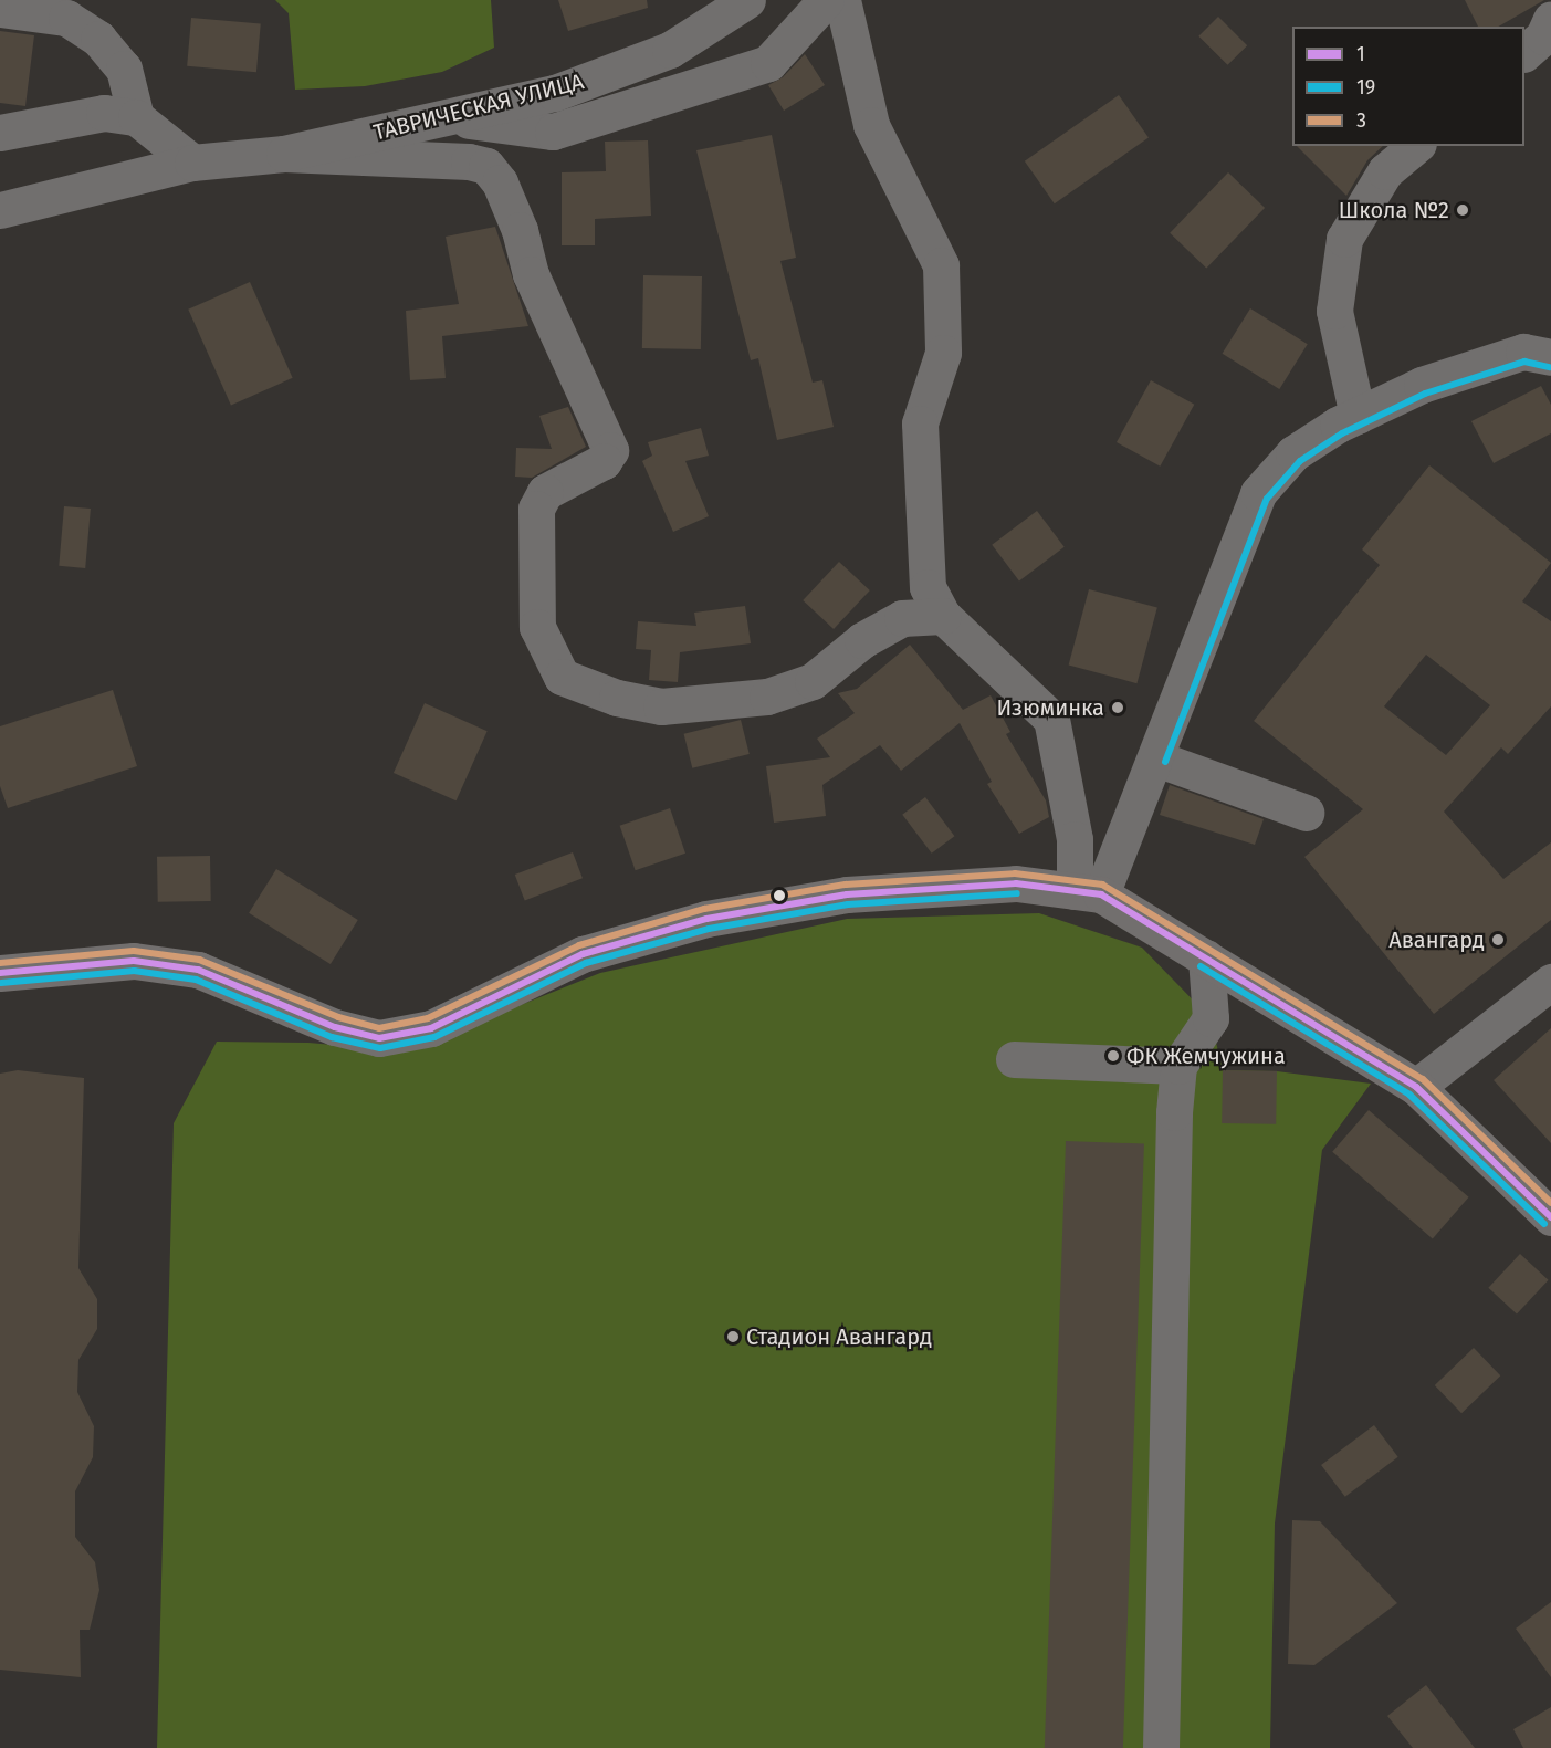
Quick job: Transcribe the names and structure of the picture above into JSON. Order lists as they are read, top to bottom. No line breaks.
{"streets":{"street":["ТАВРИЧЕСКАЯ УЛИЦА"]},"places":["Школа №2","Изюминка","Авангард","ФК Жемчужина","Стадион Авангард"],"lines":["transit line 19","transit line 3","transit line 1"],"legend":["1","19","3"]}
